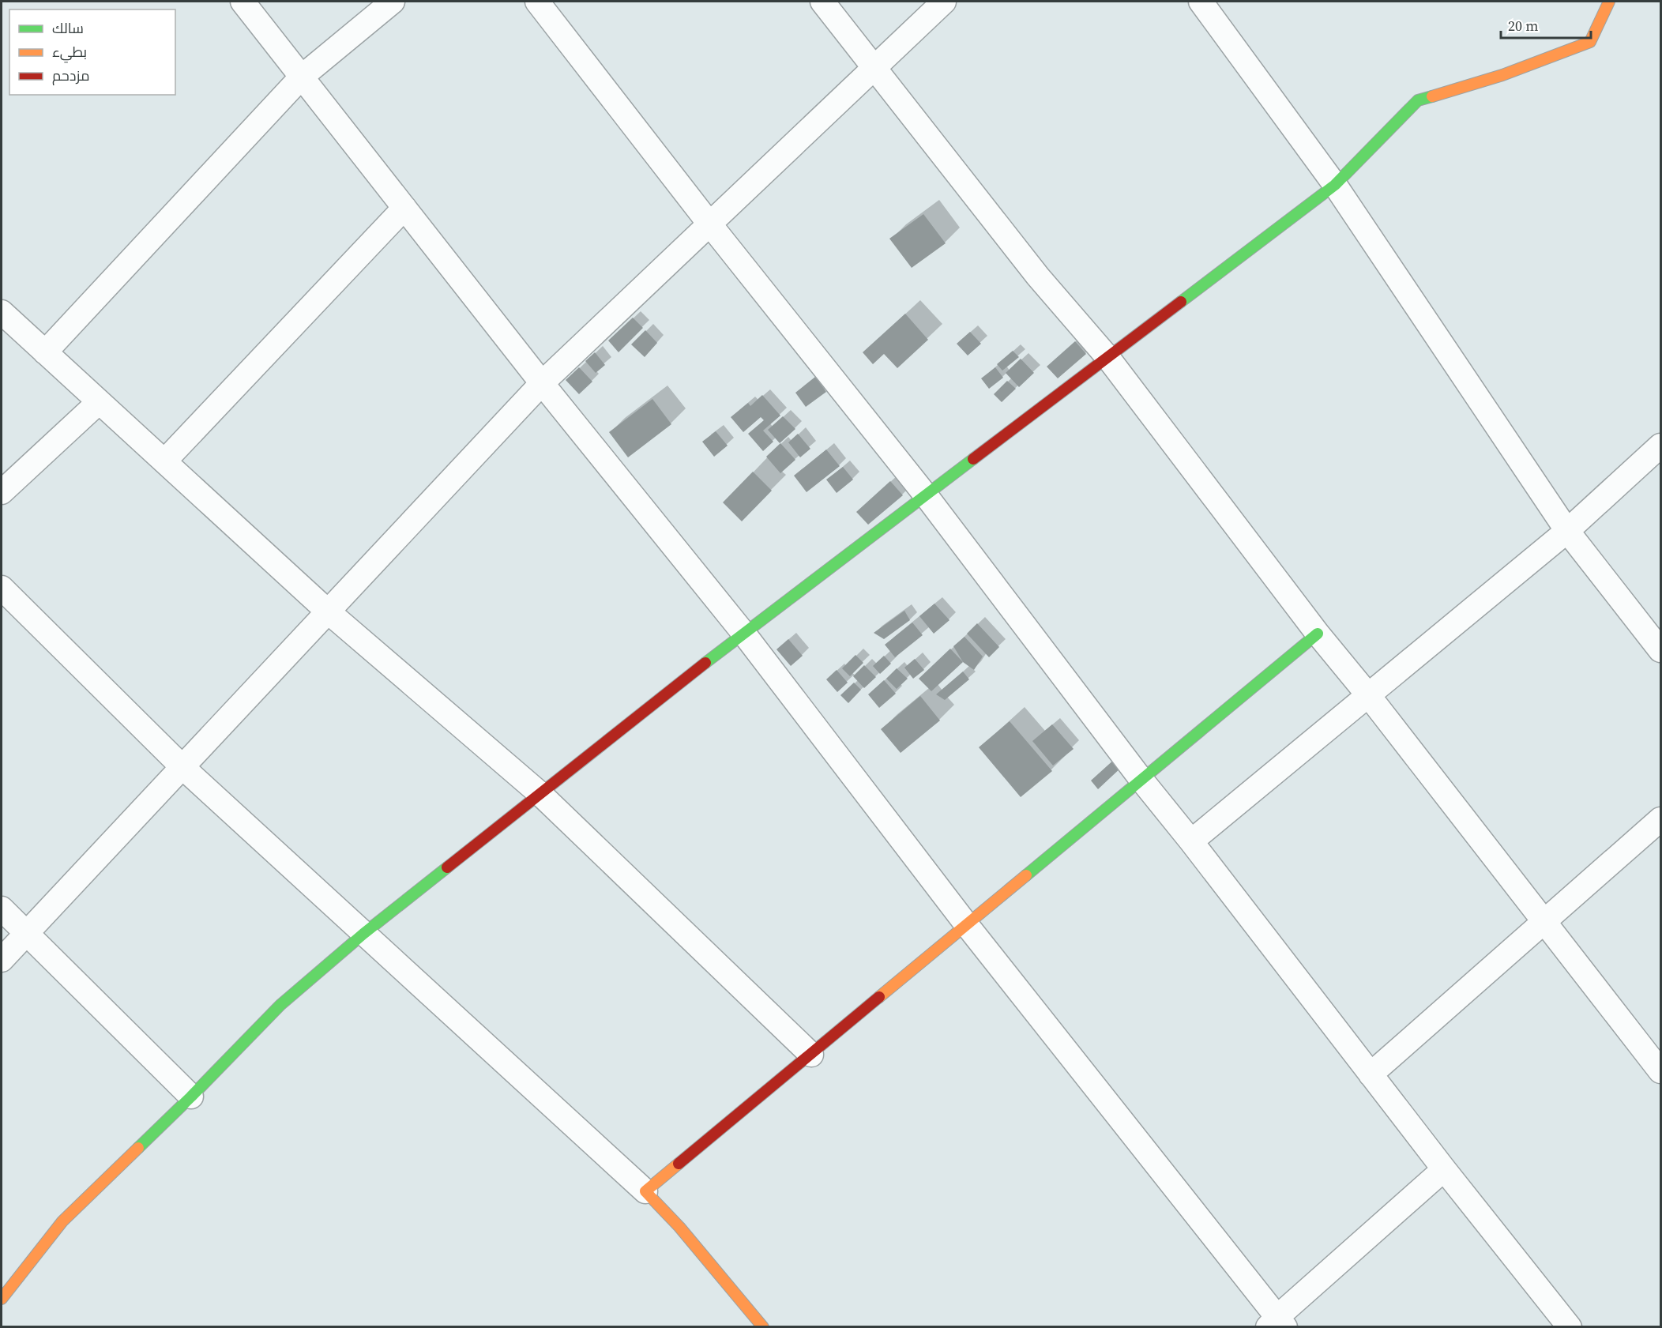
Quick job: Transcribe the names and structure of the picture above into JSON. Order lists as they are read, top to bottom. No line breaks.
{"legend":["سالك","بطيء","مزدحم"],"scale_bar":"20 m"}
